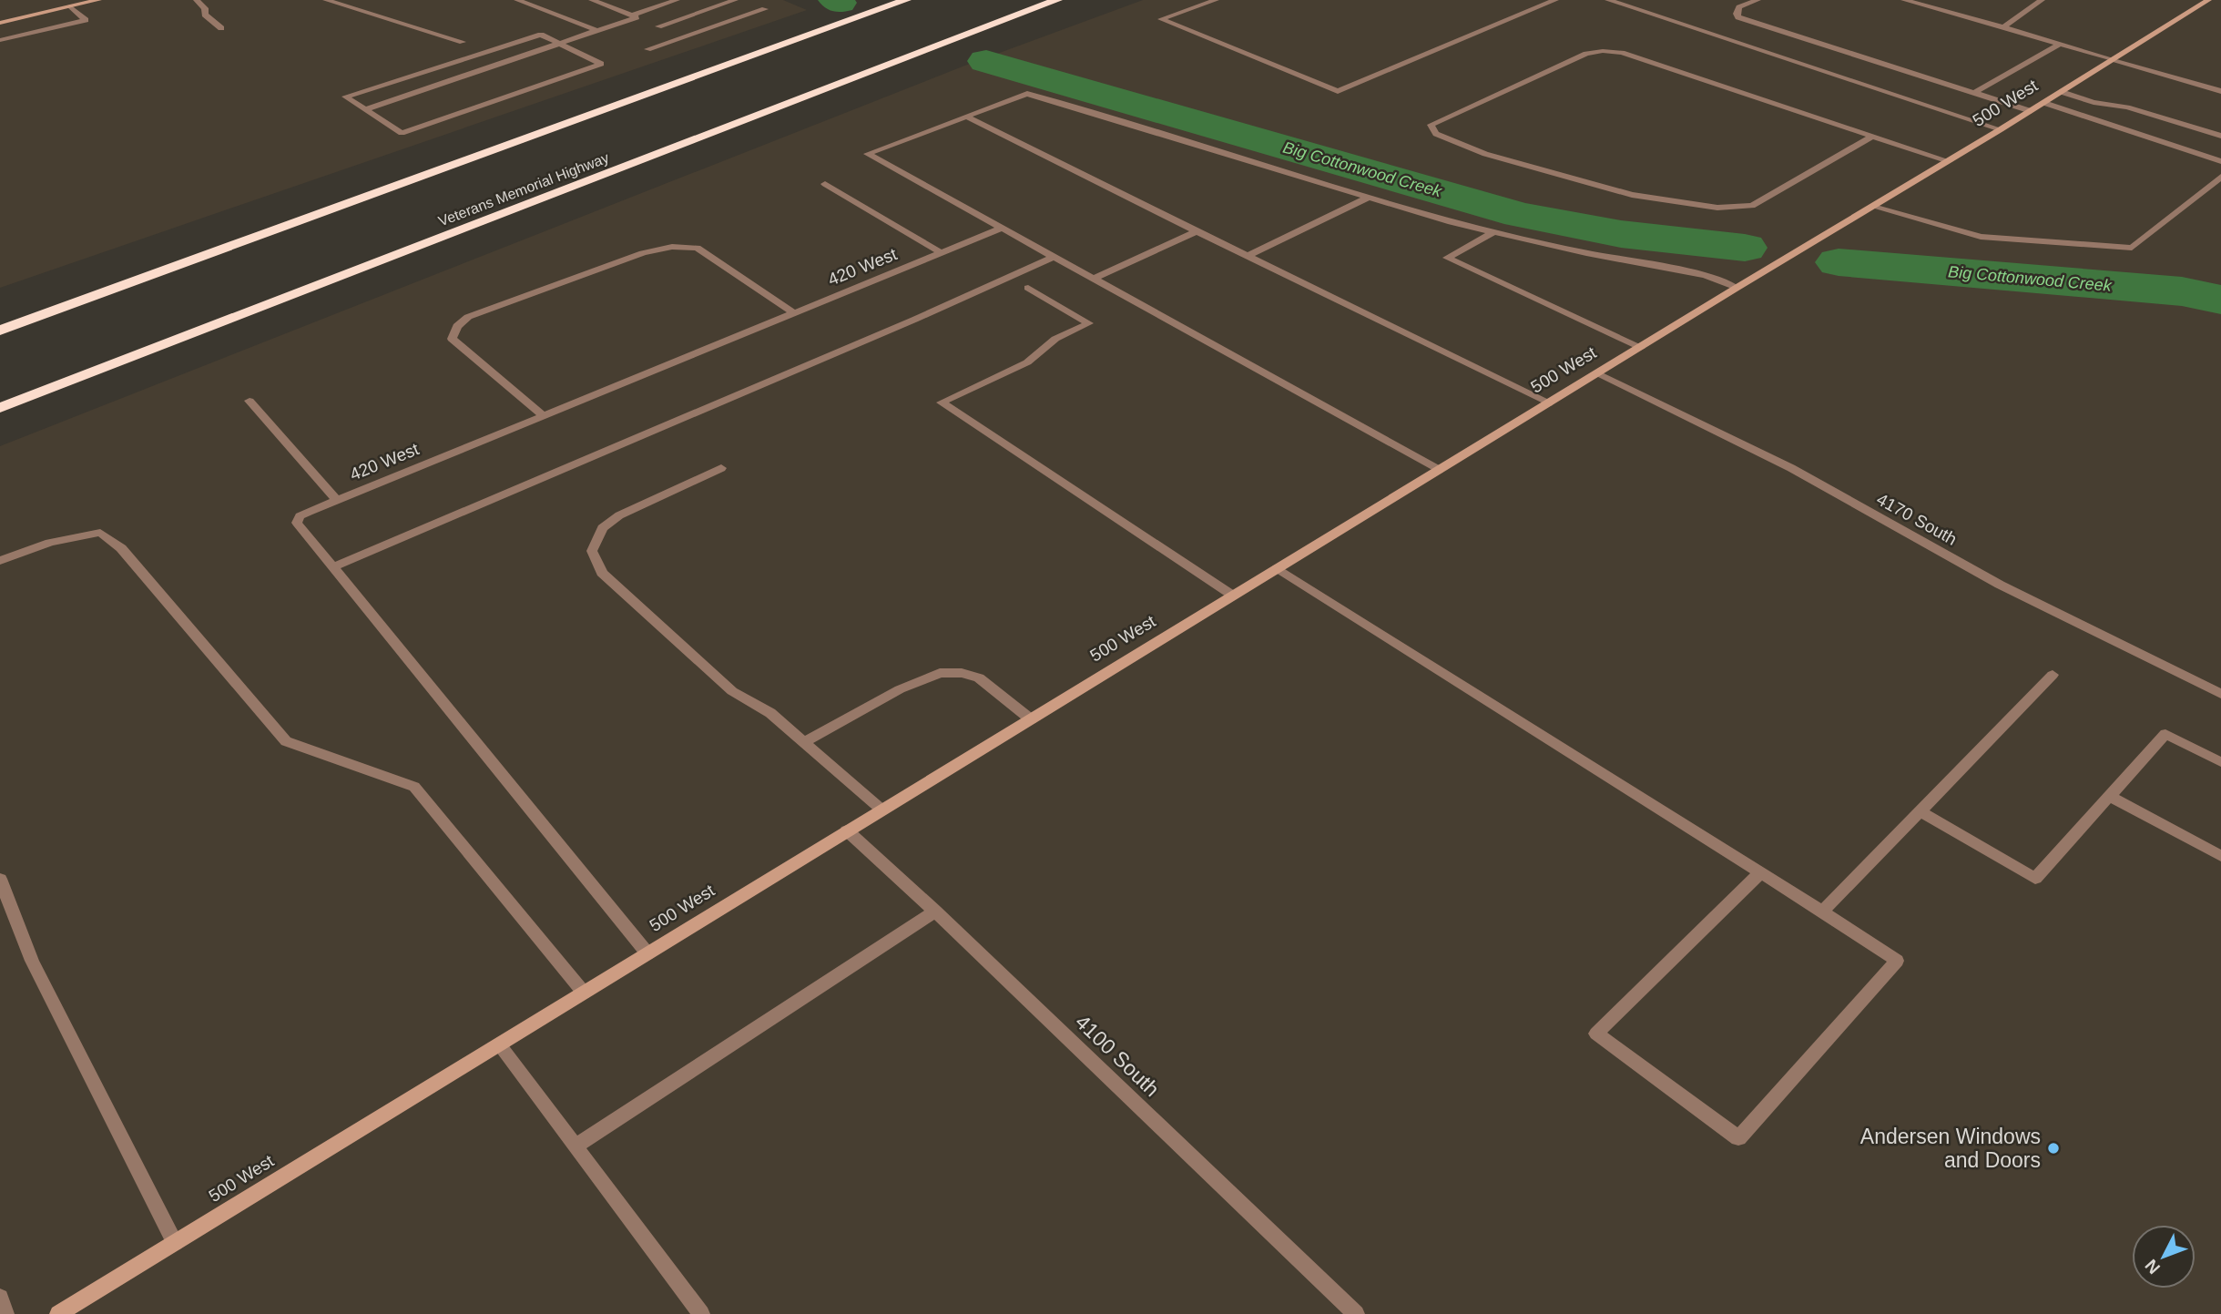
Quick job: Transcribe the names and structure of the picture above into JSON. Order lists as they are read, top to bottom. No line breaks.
{"streets":{"highway":["Veterans Memorial Highway"],"main road":["500 West"],"street":["420 West","4170 South","4100 South"]},"crossings":[["500 West","420 West"],["500 West","4170 South"],["500 West","4100 South"]],"water":["Big Cottonwood Creek"],"places":["Andersen Windows and Doors"],"north":"bottom left"}
